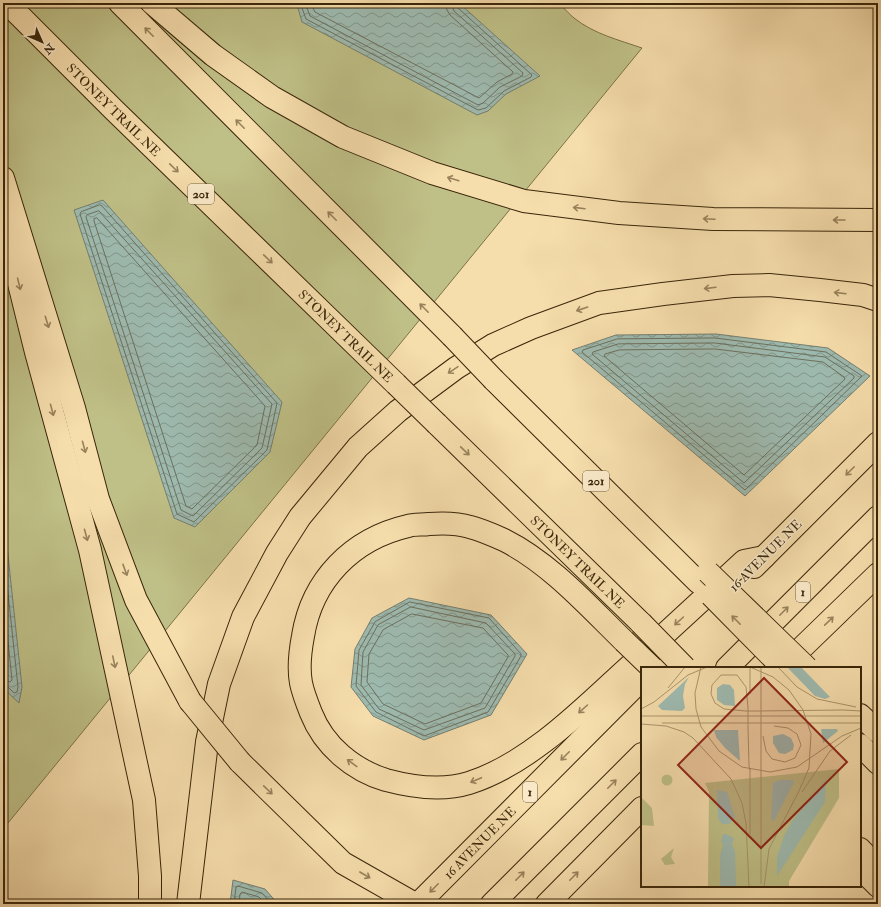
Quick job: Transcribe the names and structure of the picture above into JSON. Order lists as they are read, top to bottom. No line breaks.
{"streets":{"highway":["STONEY TRAIL NE","201","16 AVENUE NE","1"]},"north":"bottom right"}
